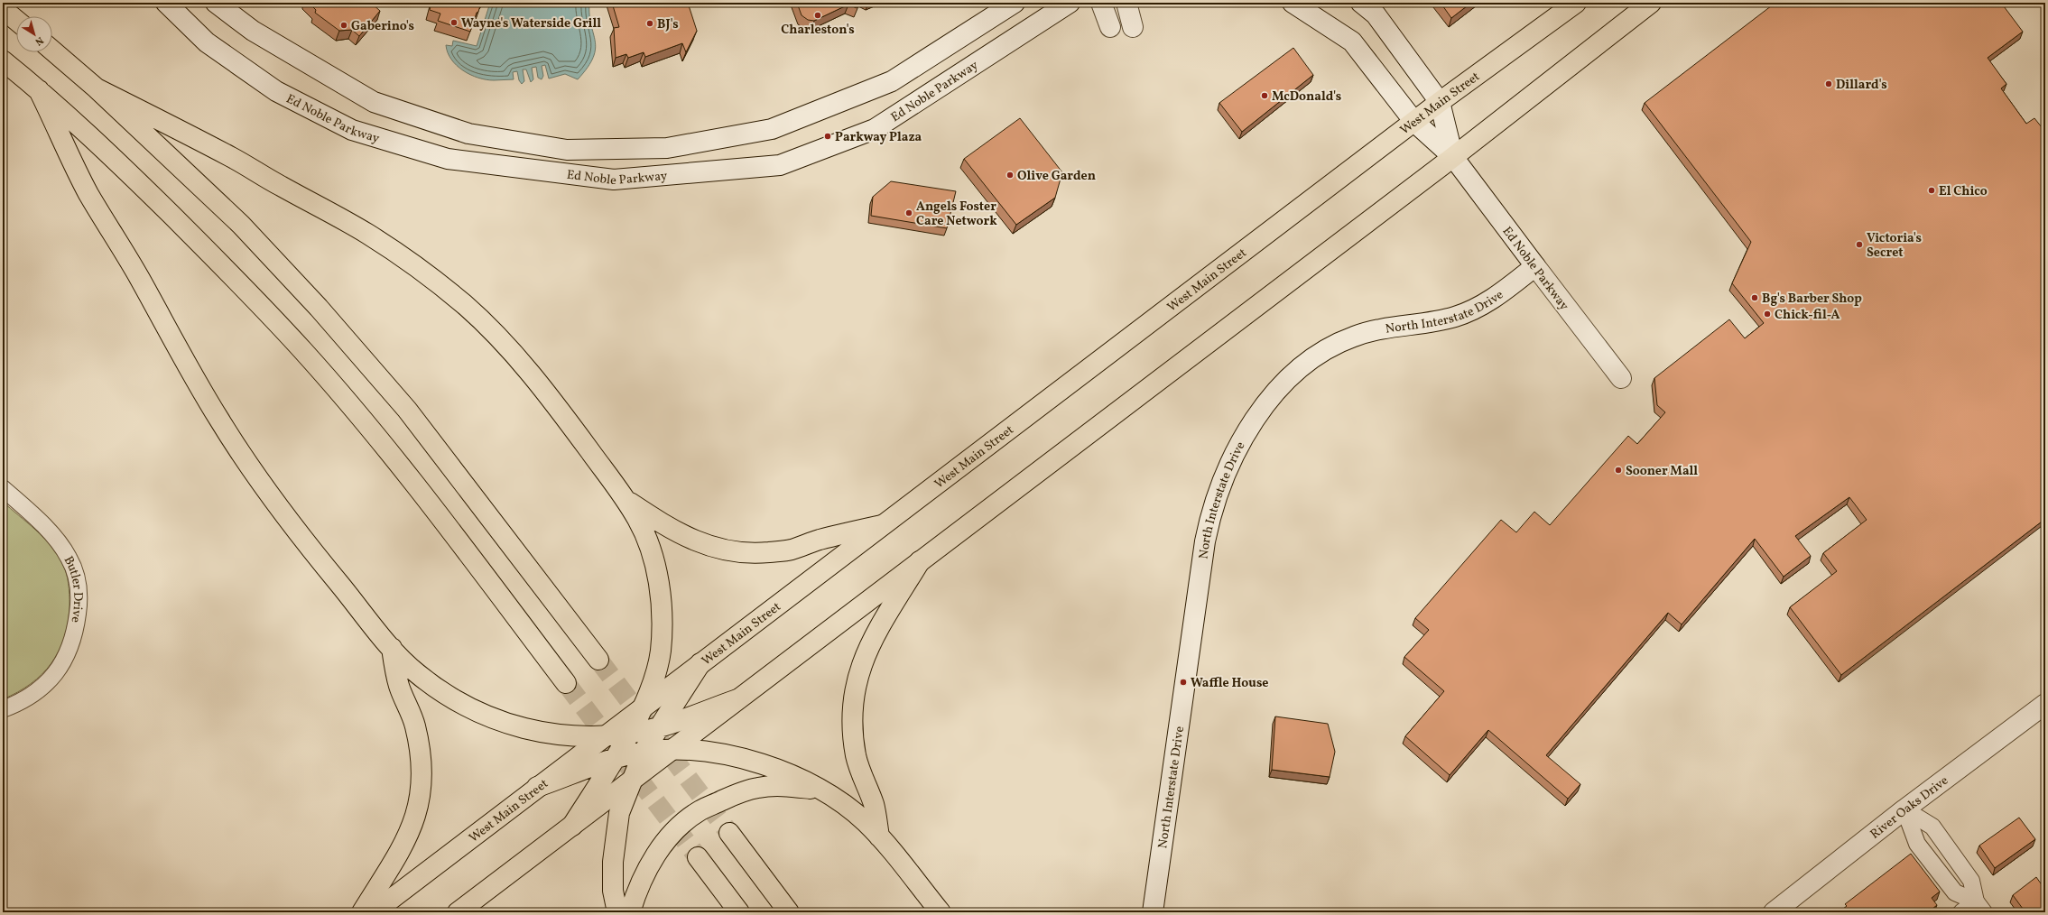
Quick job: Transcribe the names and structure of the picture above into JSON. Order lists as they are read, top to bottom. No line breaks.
{"streets":{"main road":["Ed Noble Parkway","West Main Street","North Interstate Drive","River Oaks Drive"],"street":["Butler Drive"]},"crossings":[["Ed Noble Parkway","West Main Street"],["Ed Noble Parkway","North Interstate Drive"]],"places":["Charleston's","Wayne's Waterside Grill","BJ's","Gaberino's","Dillard's","McDonald's","Parkway Plaza","Olive Garden","El Chico","Angels Foster Care Network","Victoria's Secret","Bg's Barber Shop","Chick-fil-A","Sooner Mall","Waffle House"],"north":"bottom right"}
